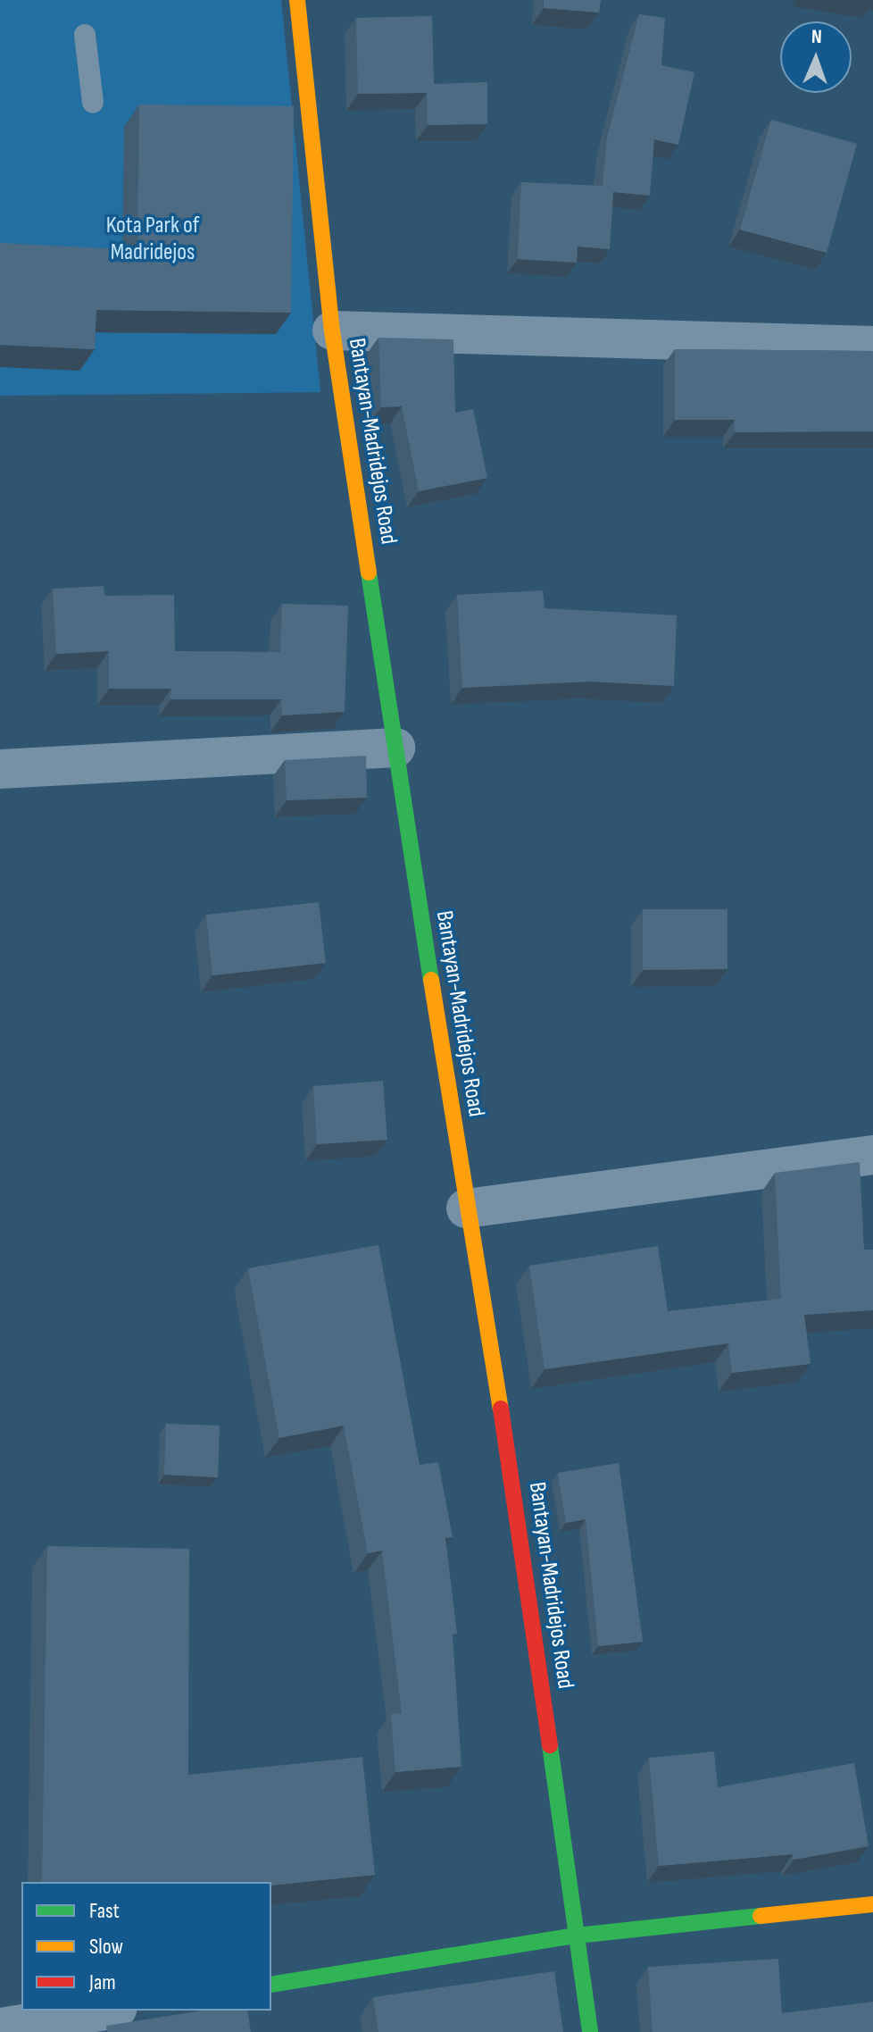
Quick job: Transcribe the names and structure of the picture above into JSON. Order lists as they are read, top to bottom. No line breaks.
{"streets":{"street":["Bantayan-Madridejos Road"]},"parks":["Kota Park of Madridejos"],"legend":["Fast","Slow","Jam"],"north":"top"}
